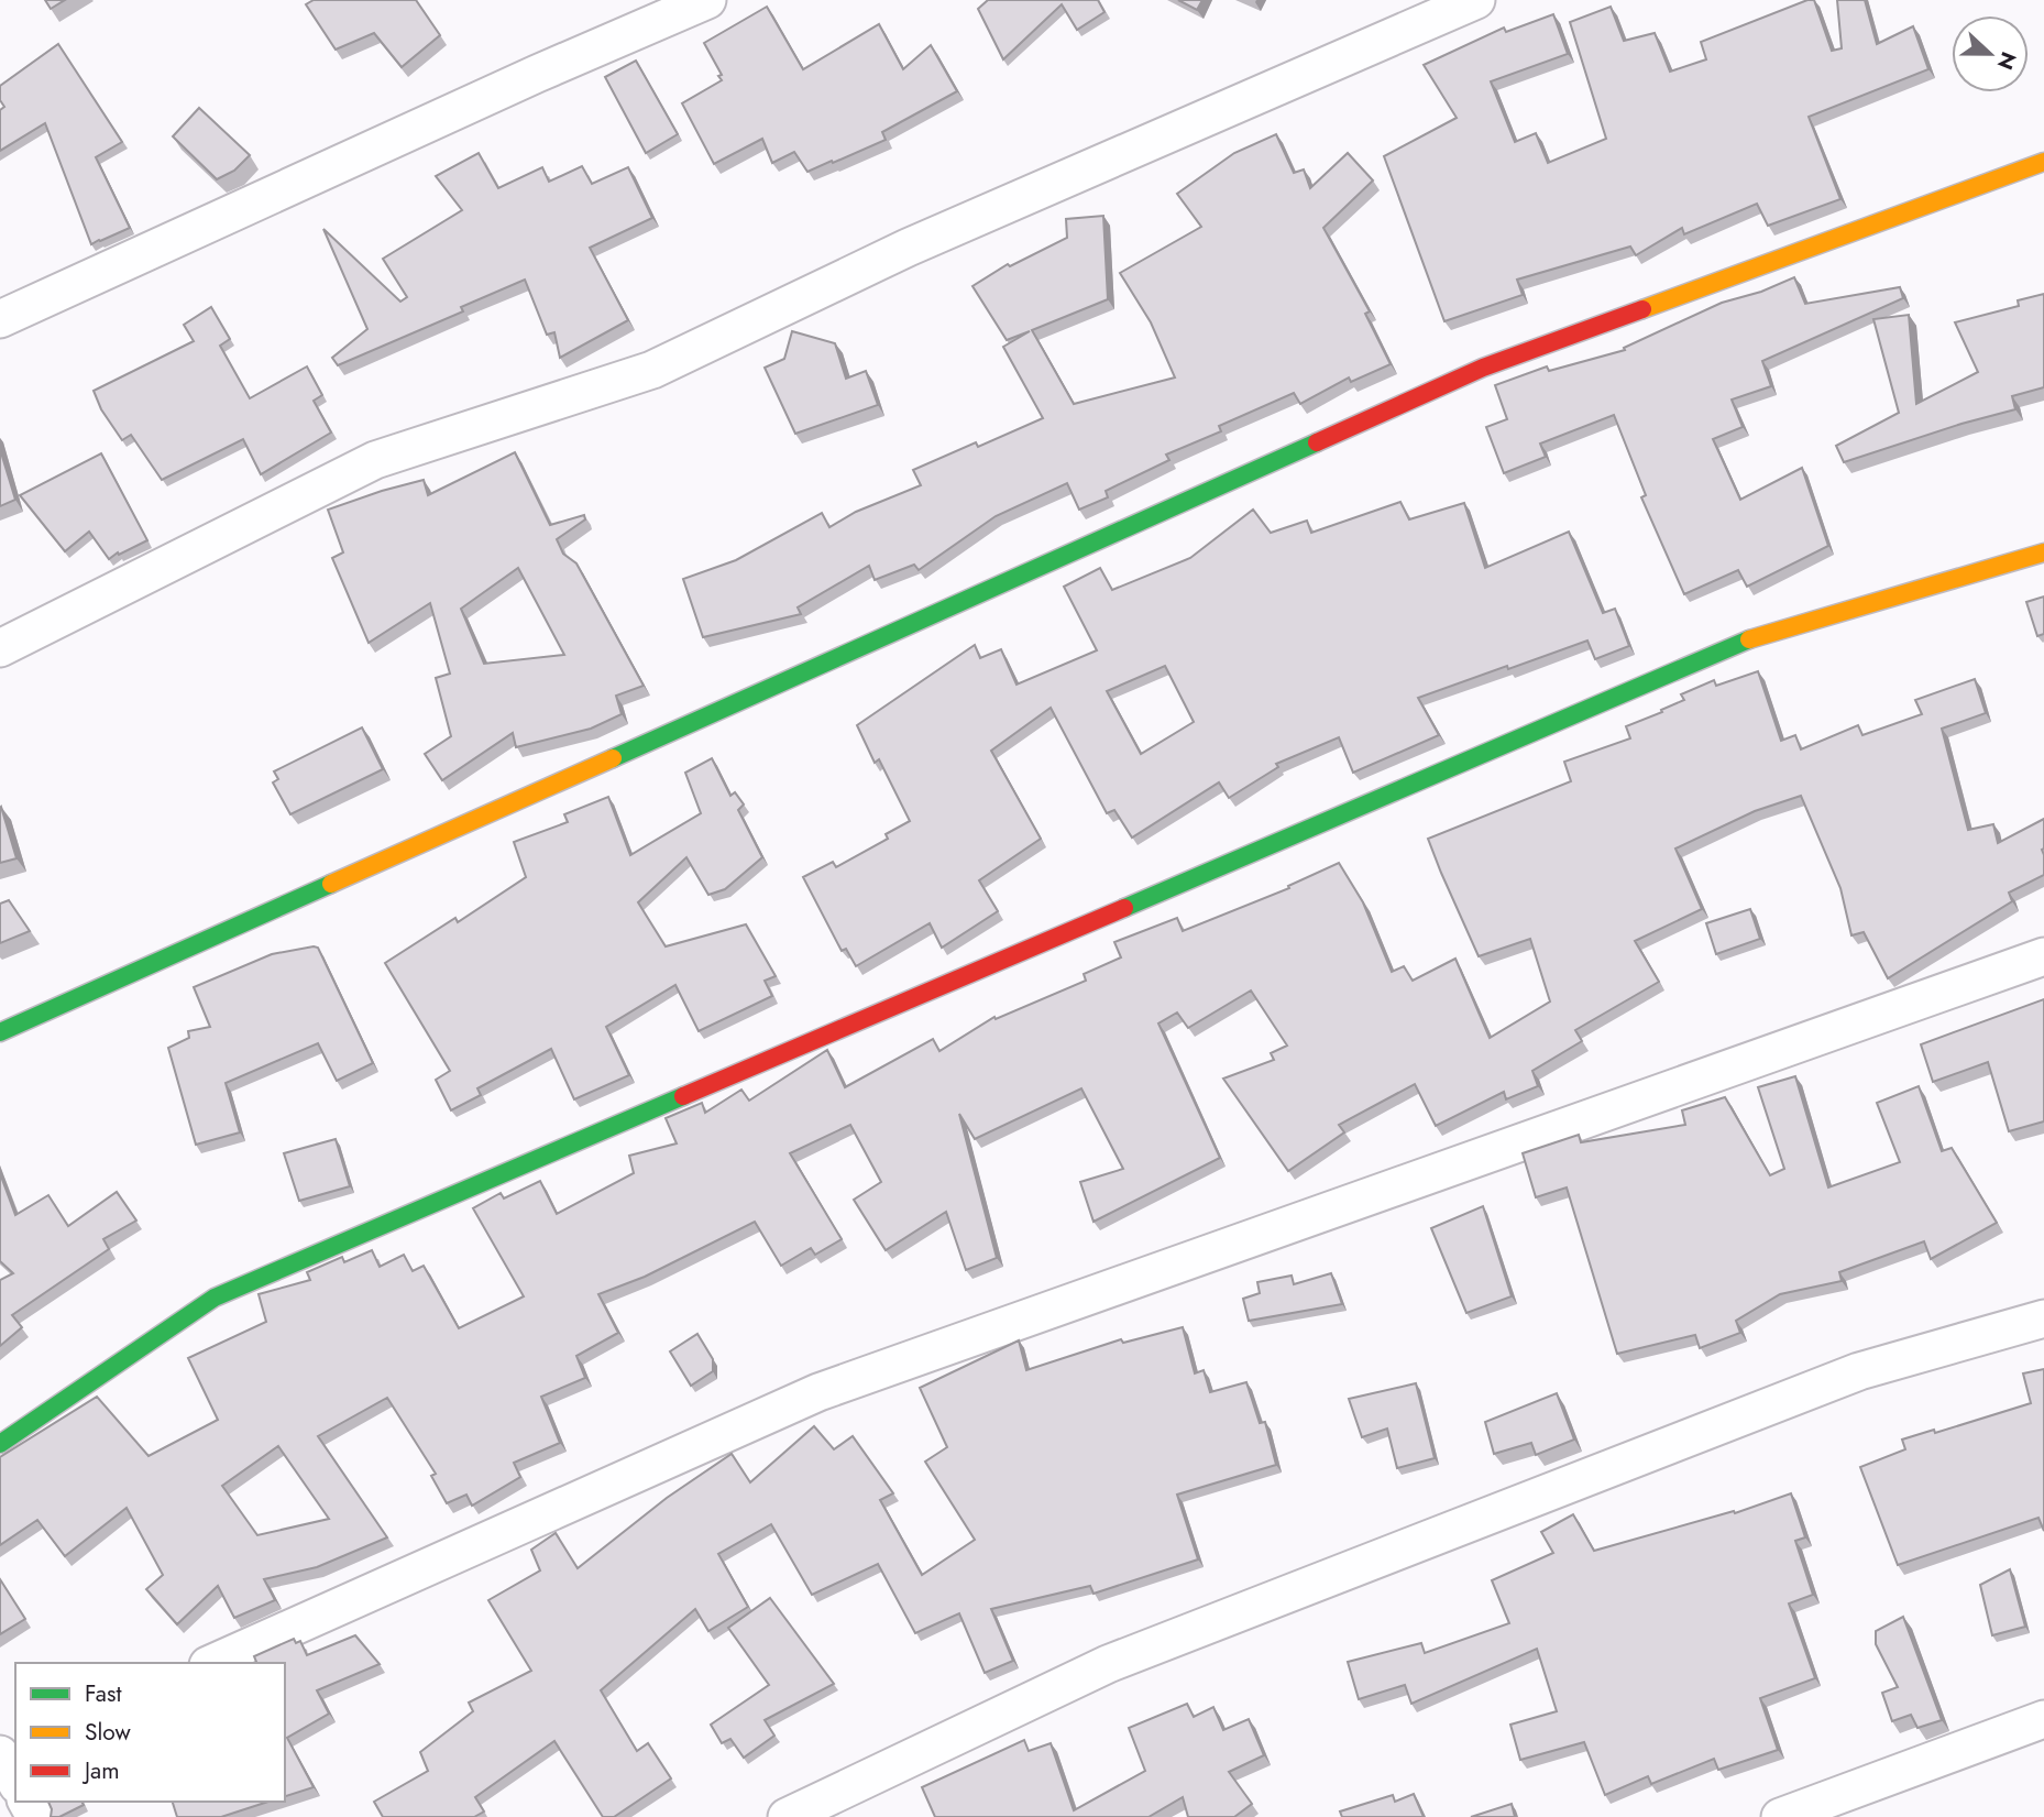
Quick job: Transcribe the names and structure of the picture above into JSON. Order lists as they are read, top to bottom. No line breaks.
{"legend":["Fast","Slow","Jam"],"north":"right"}
